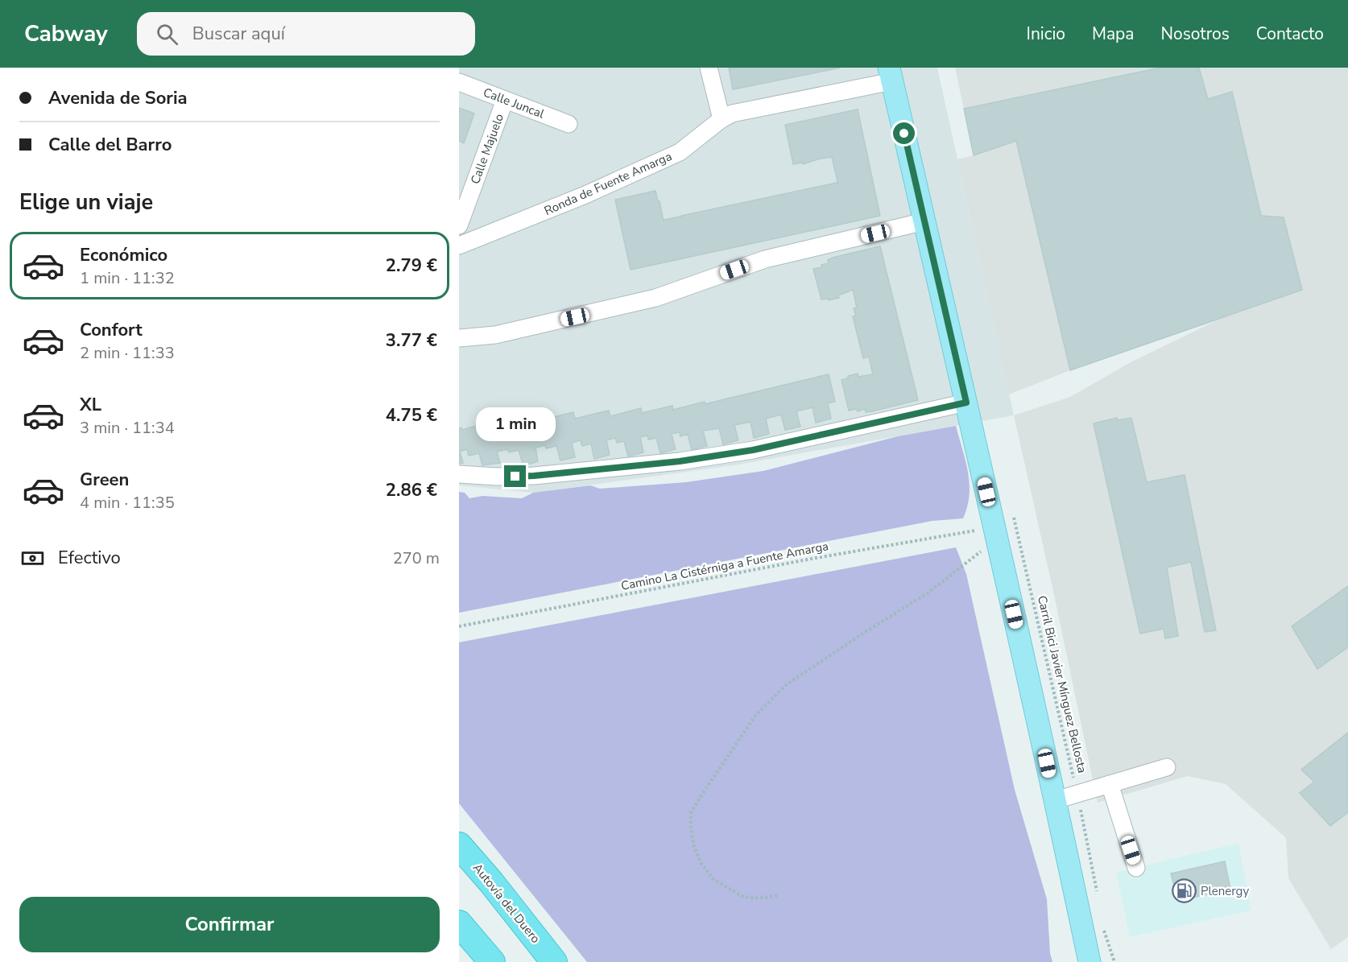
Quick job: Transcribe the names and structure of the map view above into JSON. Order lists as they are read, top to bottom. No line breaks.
{"streets":{"highway":["Autovía del Duero"],"street":["Calle Juncal","Calle Majuelo","Ronda de Fuente Amarga"],"path":["Camino La Cistérniga a Fuente Amarga","Carril Bici Javier Mínguez Bellosta"]},"crossings":[["Calle Juncal","Calle Majuelo"]],"places":{"fuel station":["Plenergy"]},"page":{"header":"Cabway","search":"Buscar aquí","nav":["Inicio","Mapa","Nosotros","Contacto"],"banner":["Avenida de Soria","Calle del Barro"],"heading":"Elige un viaje","list":[{"name":"Económico","note":"1 min · 11:32","value":"2.79 €"},{"name":"Confort","note":"2 min · 11:33","value":"3.77 €"},{"name":"XL","note":"3 min · 11:34","value":"4.75 €"},{"name":"Green","note":"4 min · 11:35","value":"2.86 €"}],"bubble":"1 min","pay":["Efectivo","270 m"],"buttons":"Confirmar"}}
